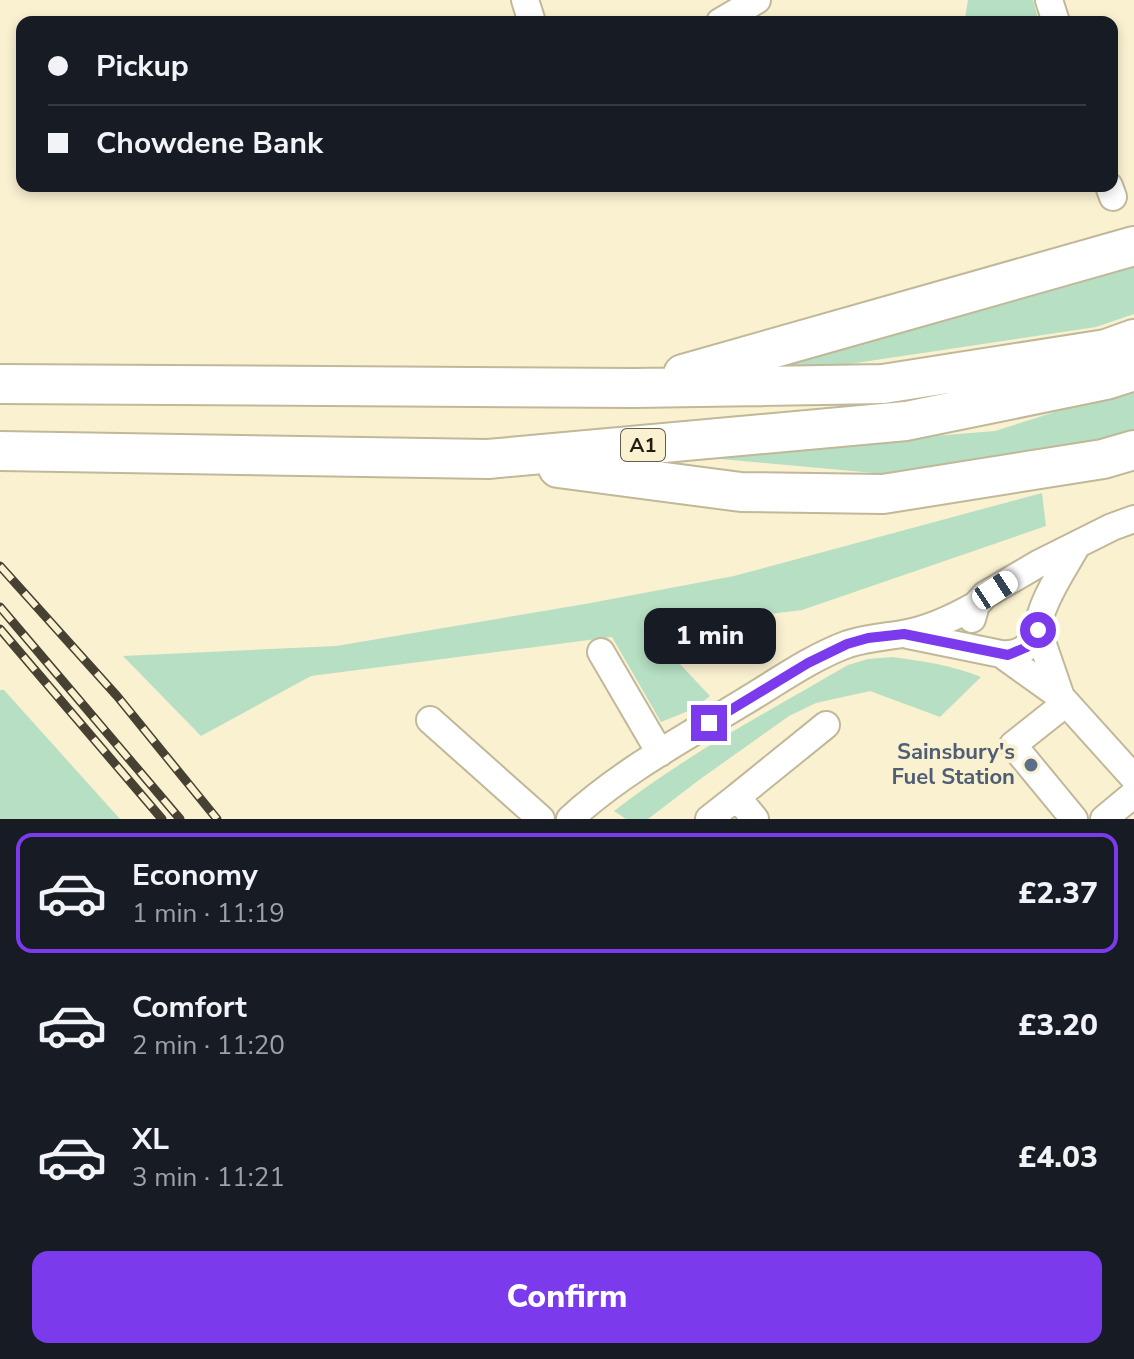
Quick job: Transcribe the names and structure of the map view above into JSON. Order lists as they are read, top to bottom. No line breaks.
{"streets":{"highway":["A1"]},"places":["Sainsbury's Fuel Station"],"page":{"banner":["Pickup","Chowdene Bank"],"bubble":"1 min","list":[{"name":"Economy","note":"1 min · 11:19","value":"£2.37"},{"name":"Comfort","note":"2 min · 11:20","value":"£3.20"},{"name":"XL","note":"3 min · 11:21","value":"£4.03"}],"buttons":"Confirm"}}
